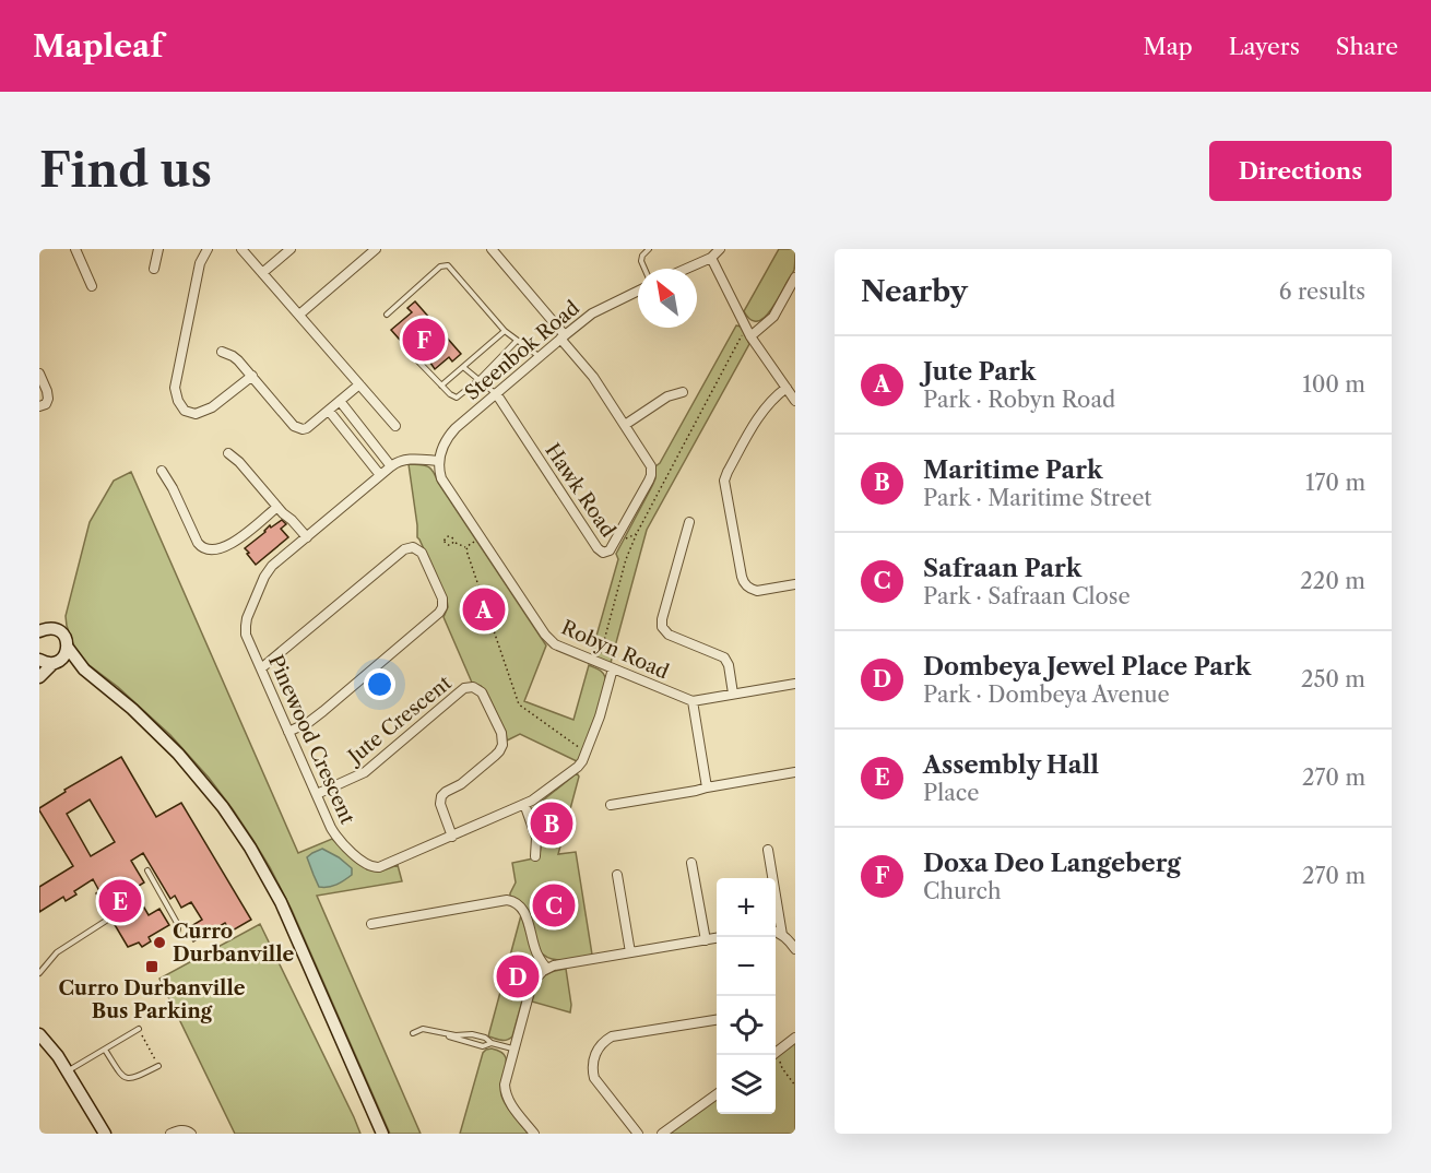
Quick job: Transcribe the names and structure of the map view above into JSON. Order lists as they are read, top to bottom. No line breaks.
{"streets":{"street":["Steenbok Road","Hawk Road","Robyn Road","Jute Crescent","Pinewood Crescent"]},"crossings":[["Steenbok Road","Hawk Road"],["Steenbok Road","Robyn Road"],["Steenbok Road","Pinewood Crescent"],["Robyn Road","Pinewood Crescent"],["Jute Crescent","Pinewood Crescent"]],"places":{"other":["Curro Durbanville"],"transit":["Curro Durbanville Bus Parking"]},"north":"top left","page":{"header":"Mapleaf","nav":["Map","Layers","Share"],"buttons":"Directions","title":"Find us","heading":["Nearby","6 results"],"pins":["F","A","B","E","C","D"],"list":[{"mark":"A","name":"Jute Park","note":"Park · Robyn Road","value":"100 m"},{"mark":"B","name":"Maritime Park","note":"Park · Maritime Street","value":"170 m"},{"mark":"C","name":"Safraan Park","note":"Park · Safraan Close","value":"220 m"},{"mark":"D","name":"Dombeya Jewel Place Park","note":"Park · Dombeya Avenue","value":"250 m"},{"mark":"E","name":"Assembly Hall","note":"Place","value":"270 m"},{"mark":"F","name":"Doxa Deo Langeberg","note":"Church","value":"270 m"}],"map_buttons":["+","−"]}}
